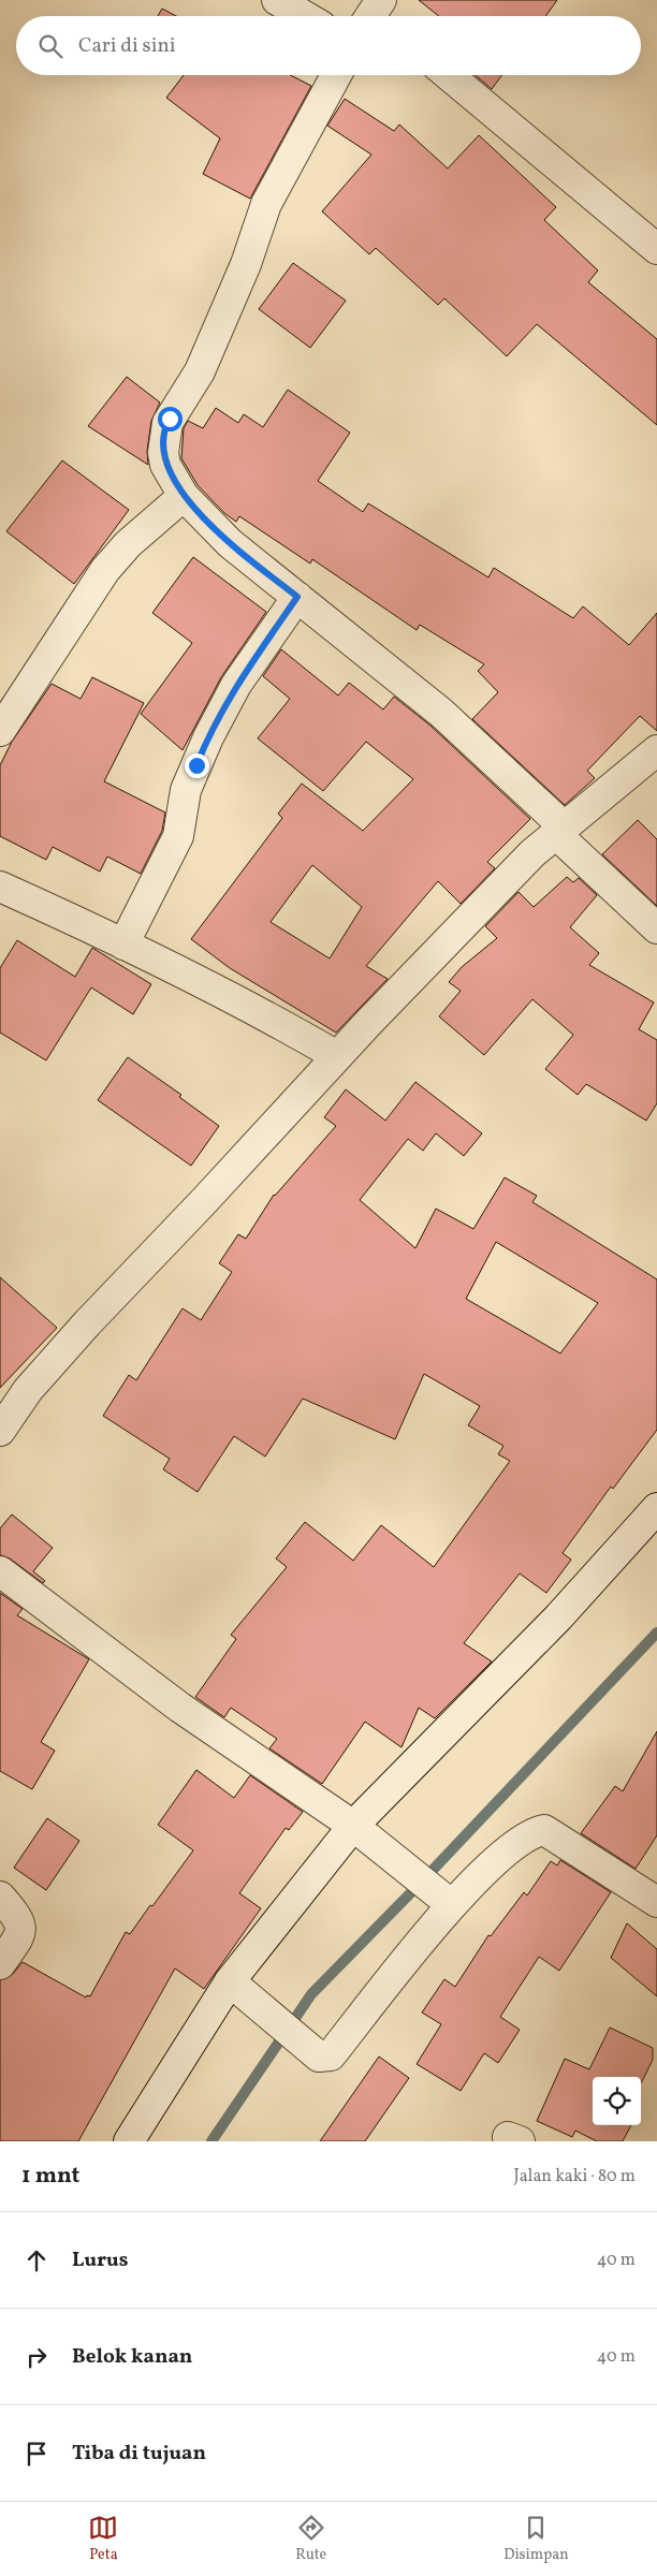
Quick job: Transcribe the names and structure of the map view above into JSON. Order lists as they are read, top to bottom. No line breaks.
{"page":{"search":"Cari di sini","heading":["1 mnt","Jalan kaki · 80 m"],"list":[["Lurus","40 m"],["Belok kanan","40 m"],"Tiba di tujuan"],"nav":["Peta","Rute","Disimpan"]}}
